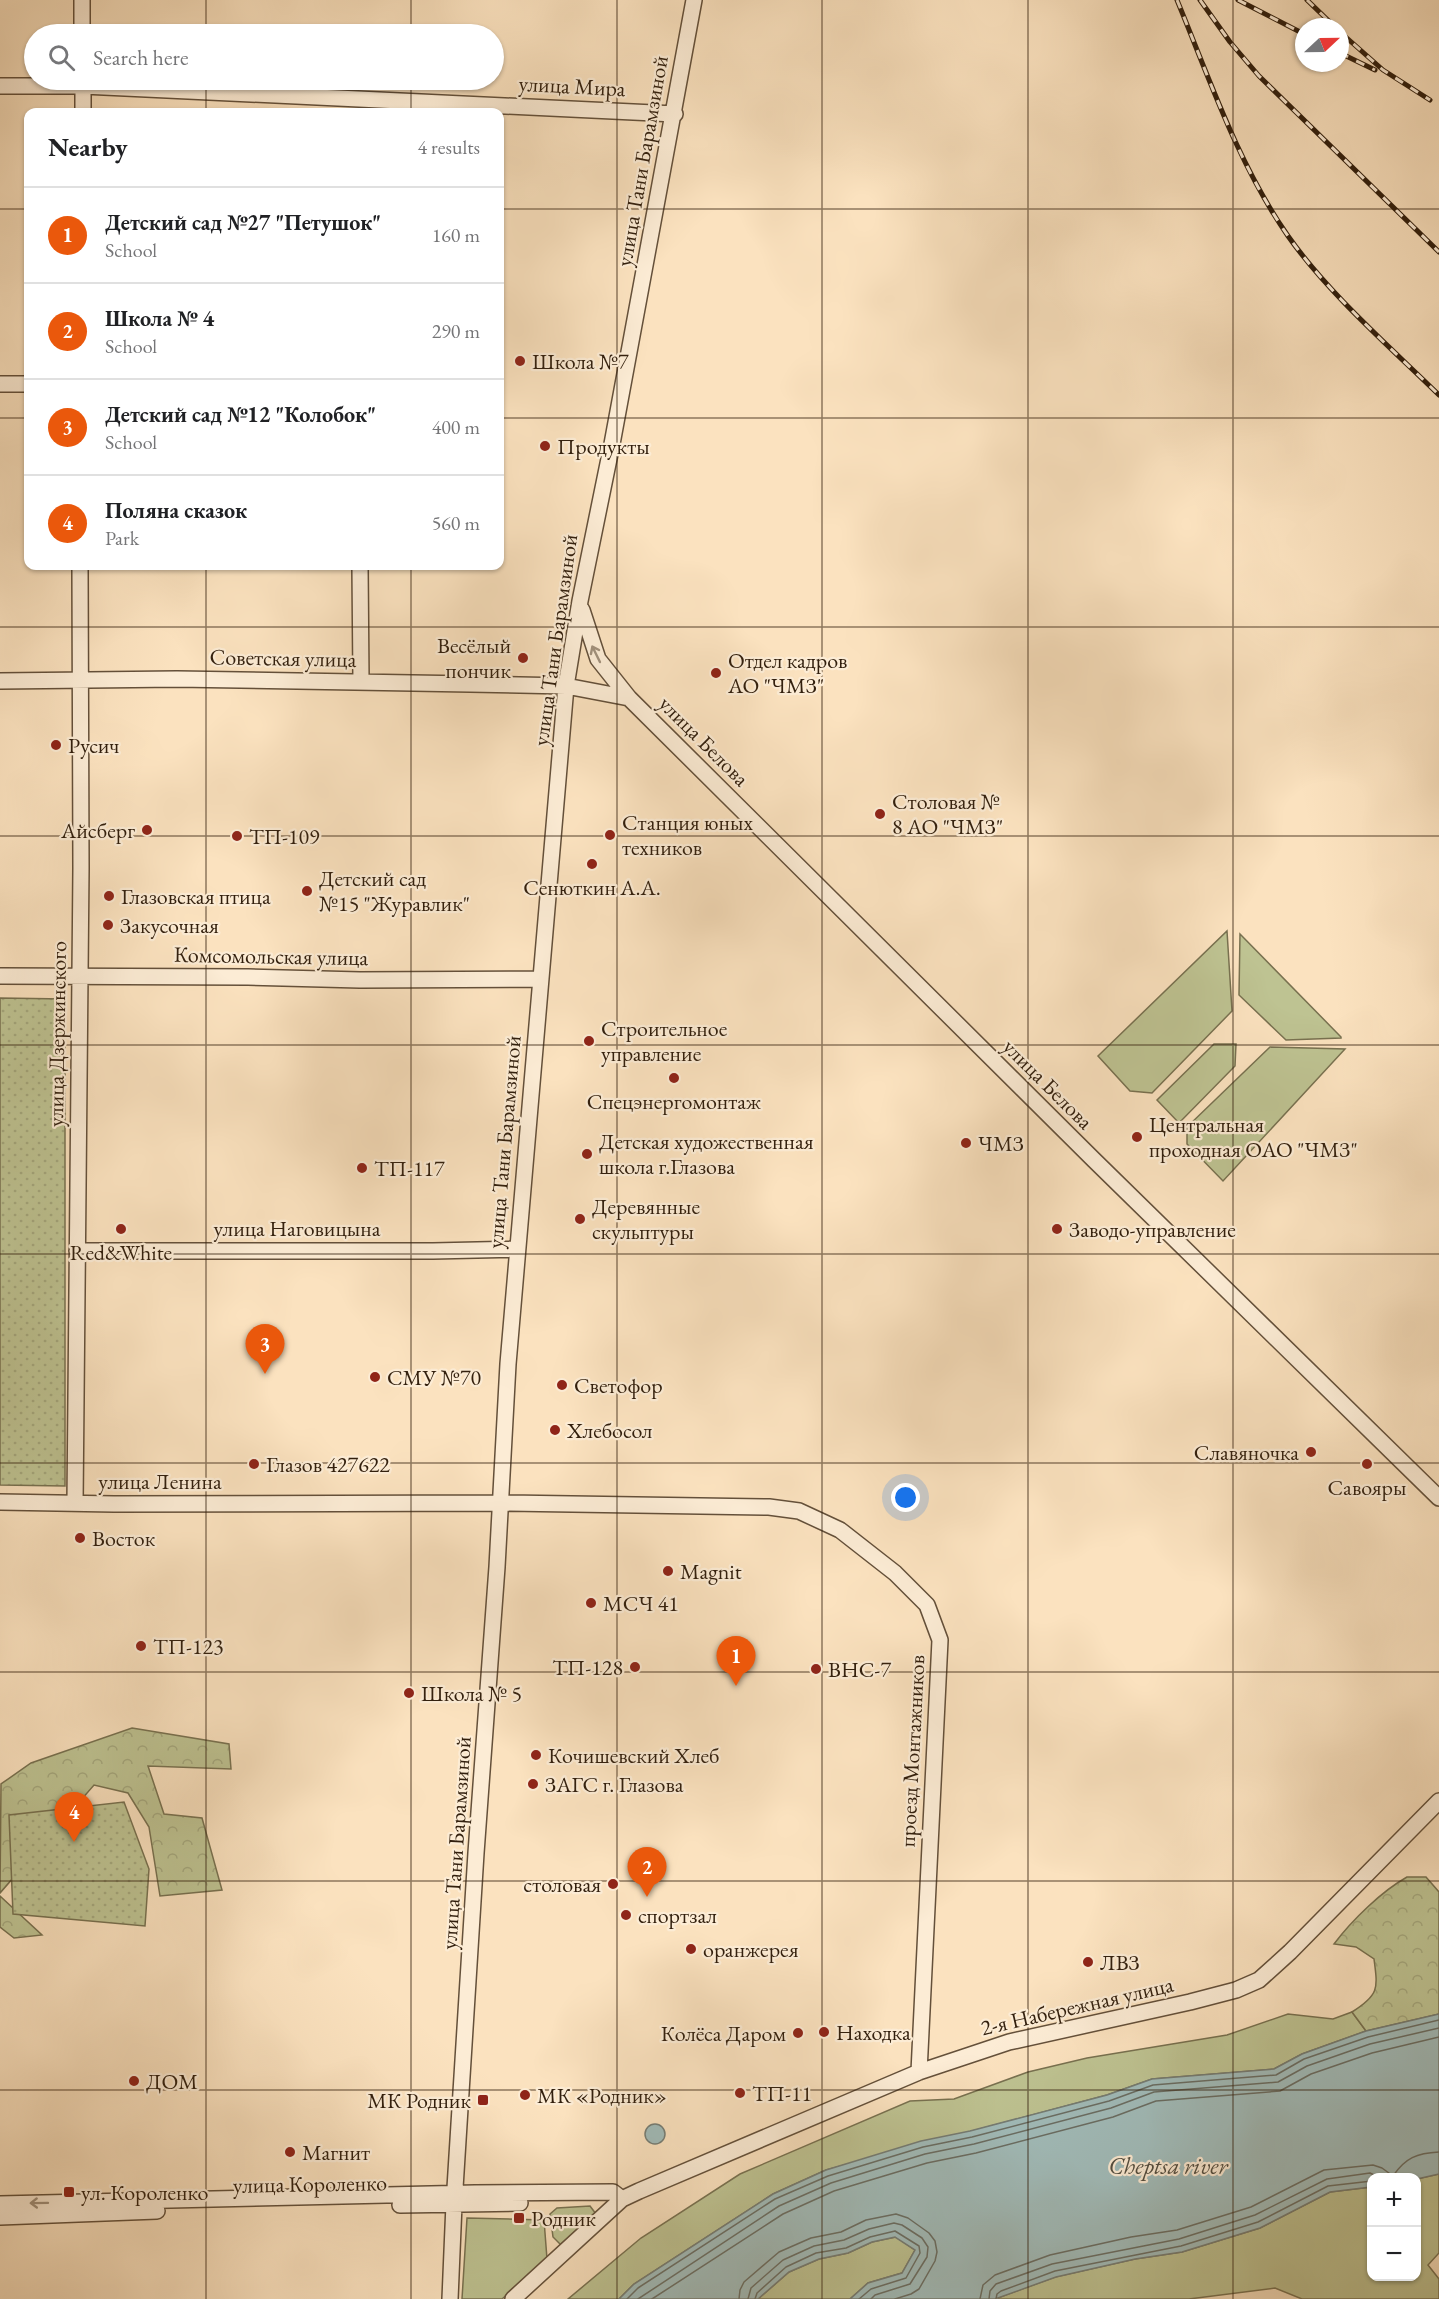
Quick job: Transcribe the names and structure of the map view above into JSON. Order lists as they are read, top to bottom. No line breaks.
{"streets":{"street":["улица Мира","улица Тани Барамзиной","Советская улица","улица Белова","Комсомольская улица","улица Дзержинского","улица Наговицына","улица Ленина","проезд Монтажников","2-я Набережная улица","улица Короленко"]},"crossings":[["улица Мира","улица Тани Барамзиной"],["улица Тани Барамзиной","Советская улица"],["улица Тани Барамзиной","улица Белова"],["улица Тани Барамзиной","Комсомольская улица"],["улица Тани Барамзиной","улица Наговицына"],["улица Тани Барамзиной","улица Ленина"],["улица Тани Барамзиной","проезд Монтажников"],["улица Тани Барамзиной","улица Короленко"],["Советская улица","улица Белова"],["Советская улица","улица Дзержинского"],["Комсомольская улица","улица Дзержинского"],["улица Дзержинского","улица Наговицына"],["улица Дзержинского","улица Ленина"],["улица Ленина","проезд Монтажников"],["проезд Монтажников","2-я Набережная улица"],["2-я Набережная улица","улица Короленко"]],"water":["Cheptsa river"],"places":{"other":["Школа №7","Продукты","Весёлый пончик","Отдел кадров АО \"ЧМЗ\"","Русич","Столовая № 8 АО \"ЧМЗ\"","Айсберг","Станция юных техников","ТП-109","Сенюткин А.А.","Детский сад №15 \"Журавлик\"","Глазовская птица","Закусочная","Строительное управление","Спецэнергомонтаж","Центральная проходная ОАО \"ЧМЗ\"","ЧМЗ","Детская художественная школа г.Глазова","ТП-117","Деревянные скульптуры","Red&White","Заводо-управление","СМУ №70","Светофор","Хлебосол","Славяночка","Глазов 427622","Савояры","Восток","Magnit","МСЧ 41","ТП-123","ТП-128","ВНС-7","Школа № 5","Кочишевский Хлеб","ЗАГС г. Глазова","столовая","спортзал","оранжерея","ЛВЗ","Находка","Колёса Даром","ДОМ","ТП-11","МК «Родник»","Магнит"],"transit":["МК Родник","ул. Короленко","Родник"]},"north":"right","page":{"search":"Search here","heading":["Nearby","4 results"],"list":[{"mark":"1","name":"Детский сад №27 \"Петушок\"","note":"School","value":"160 m"},{"mark":"2","name":"Школа № 4","note":"School","value":"290 m"},{"mark":"3","name":"Детский сад №12 \"Колобок\"","note":"School","value":"400 m"},{"mark":"4","name":"Поляна сказок","note":"Park","value":"560 m"}],"pins":["3","1","4","2"],"map_buttons":["+","−"]}}
